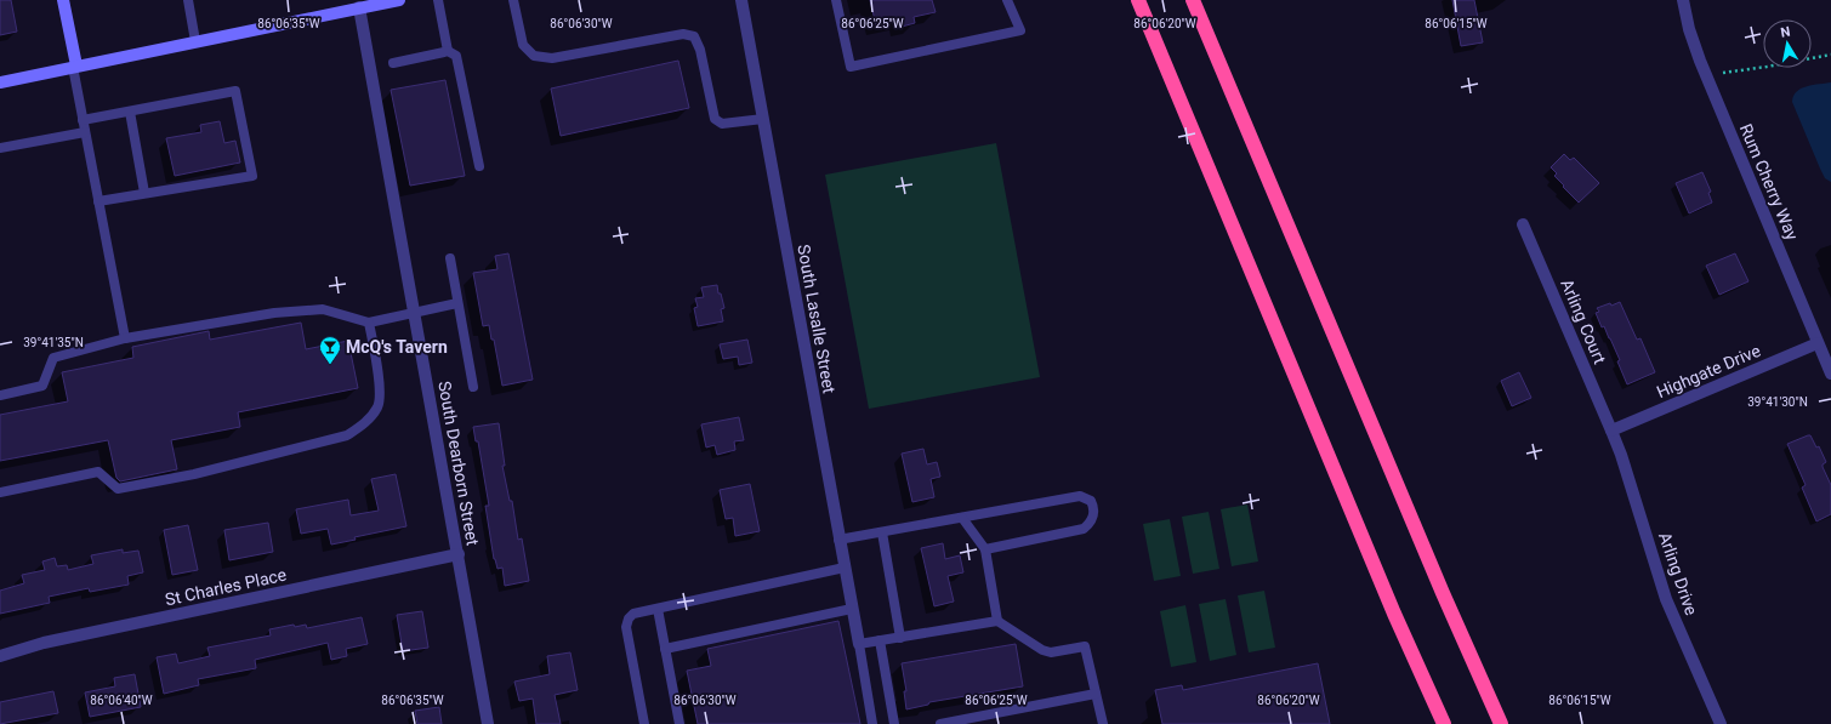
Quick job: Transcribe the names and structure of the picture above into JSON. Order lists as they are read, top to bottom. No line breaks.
{"streets":{"street":["Rum Cherry Way","South Lasalle Street","Arling Court","Highgate Drive","South Dearborn Street","Arling Drive","St Charles Place"]},"crossings":[["Rum Cherry Way","Highgate Drive"],["Arling Court","Highgate Drive"],["Arling Court","Arling Drive"],["Highgate Drive","Arling Drive"],["South Dearborn Street","St Charles Place"]],"places":{"bar":["McQ's Tavern"]},"north":"top","coordinates":["86°06'35\"W","86°06'30\"W","86°06'25\"W","86°06'20\"W","86°06'15\"W","39°41'35\"N","39°41'30\"N","86°06'40\"W"]}
